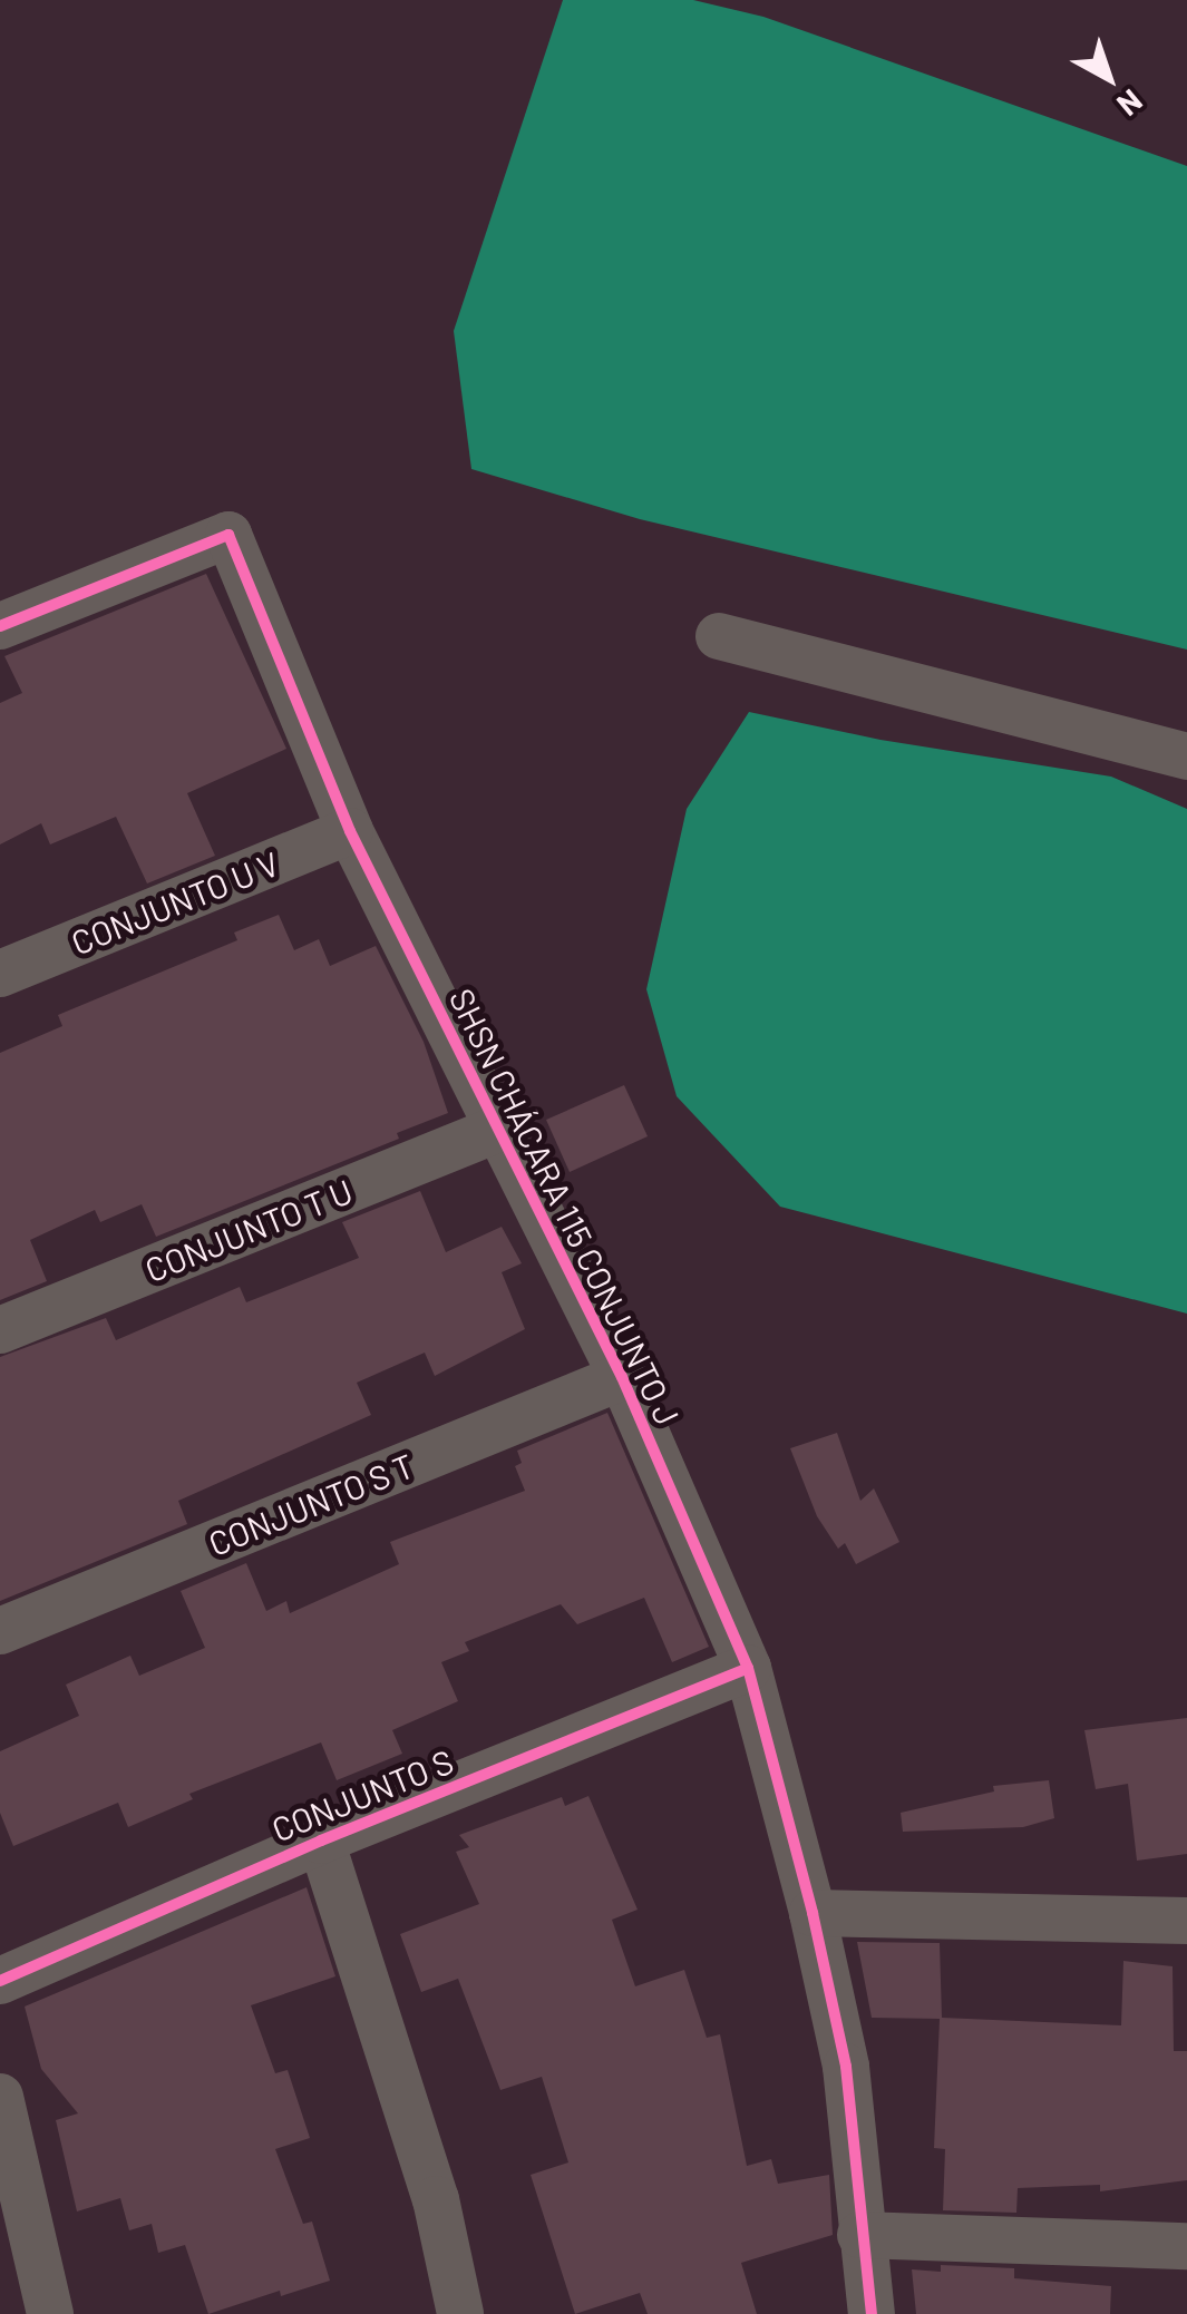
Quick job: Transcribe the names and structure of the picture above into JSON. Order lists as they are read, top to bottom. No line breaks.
{"streets":{"street":["CONJUNTO U V","SHSN CHÁCARA 115 CONJUNTO J","CONJUNTO T U","CONJUNTO S T","CONJUNTO S"]},"crossings":[["CONJUNTO U V","SHSN CHÁCARA 115 CONJUNTO J"],["SHSN CHÁCARA 115 CONJUNTO J","CONJUNTO T U"],["SHSN CHÁCARA 115 CONJUNTO J","CONJUNTO S T"],["SHSN CHÁCARA 115 CONJUNTO J","CONJUNTO S"]],"north":"bottom right"}
